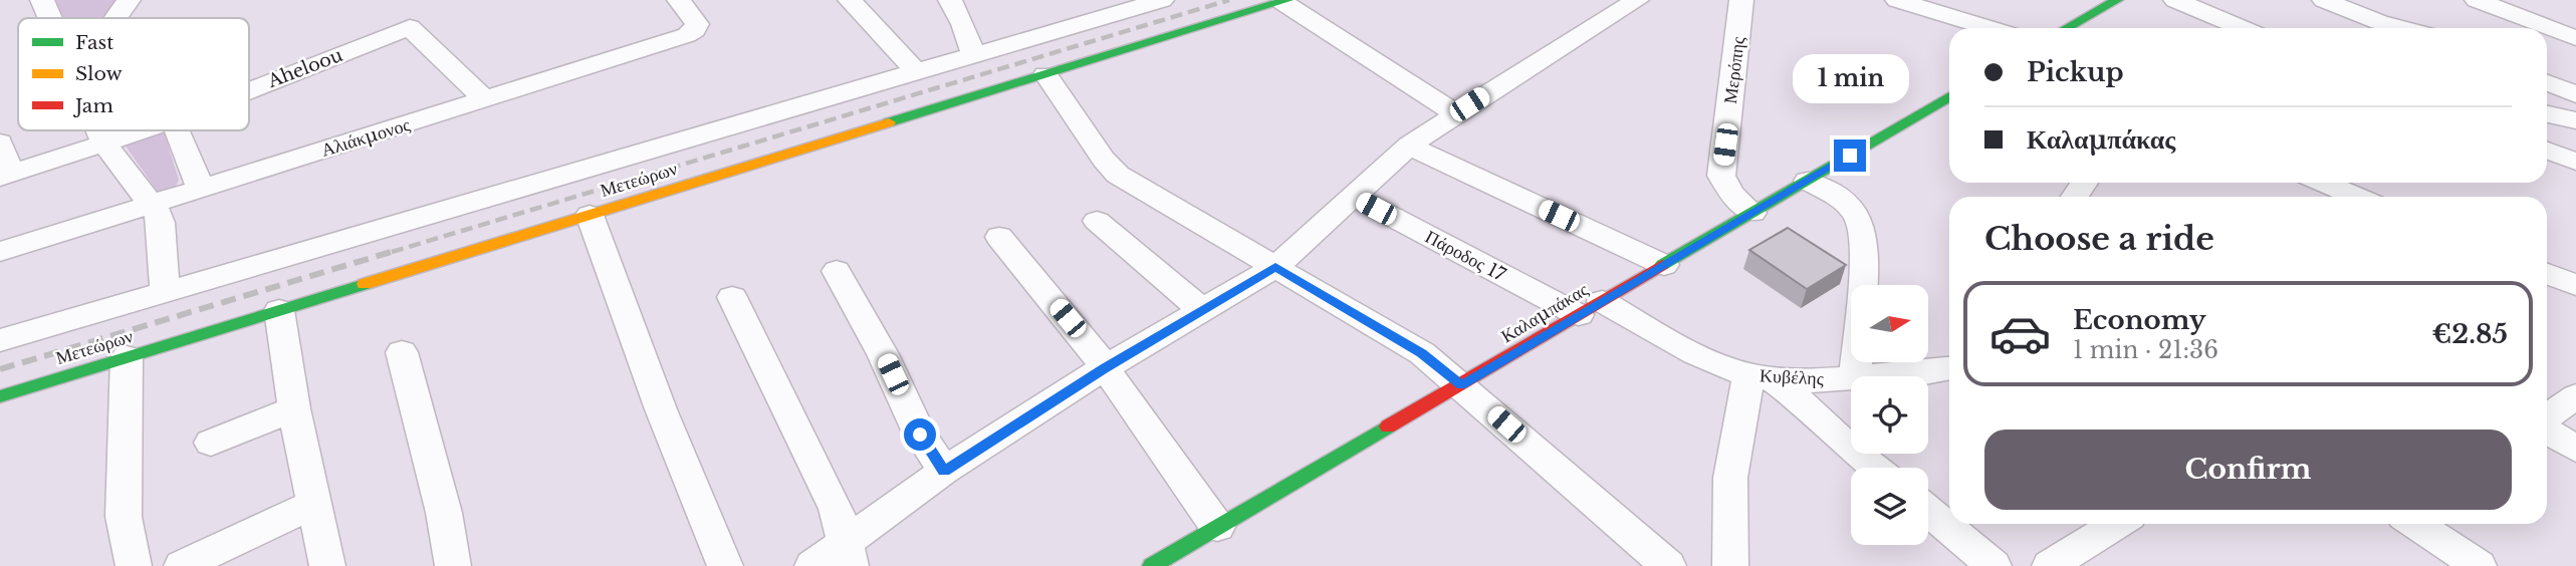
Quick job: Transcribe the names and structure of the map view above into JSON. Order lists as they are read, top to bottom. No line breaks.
{"streets":{"street":["Aheloou","Μερόπης","Αλιάκμονος","Μετεώρων","Πάροδος 17","Καλαμπάκας","Κυβέλης"]},"crossings":[["Aheloou","Αλιάκμονος"],["Μερόπης","Καλαμπάκας"],["Πάροδος 17","Καλαμπάκας"],["Πάροδος 17","Κυβέλης"],["Καλαμπάκας","Κυβέλης"]],"legend":["Fast","Slow","Jam"],"north":"right","page":{"banner":["Pickup","Καλαμπάκας"],"bubble":"1 min","heading":"Choose a ride","list":[{"name":"Economy","note":"1 min · 21:36","value":"€2.85"}],"buttons":"Confirm"}}
